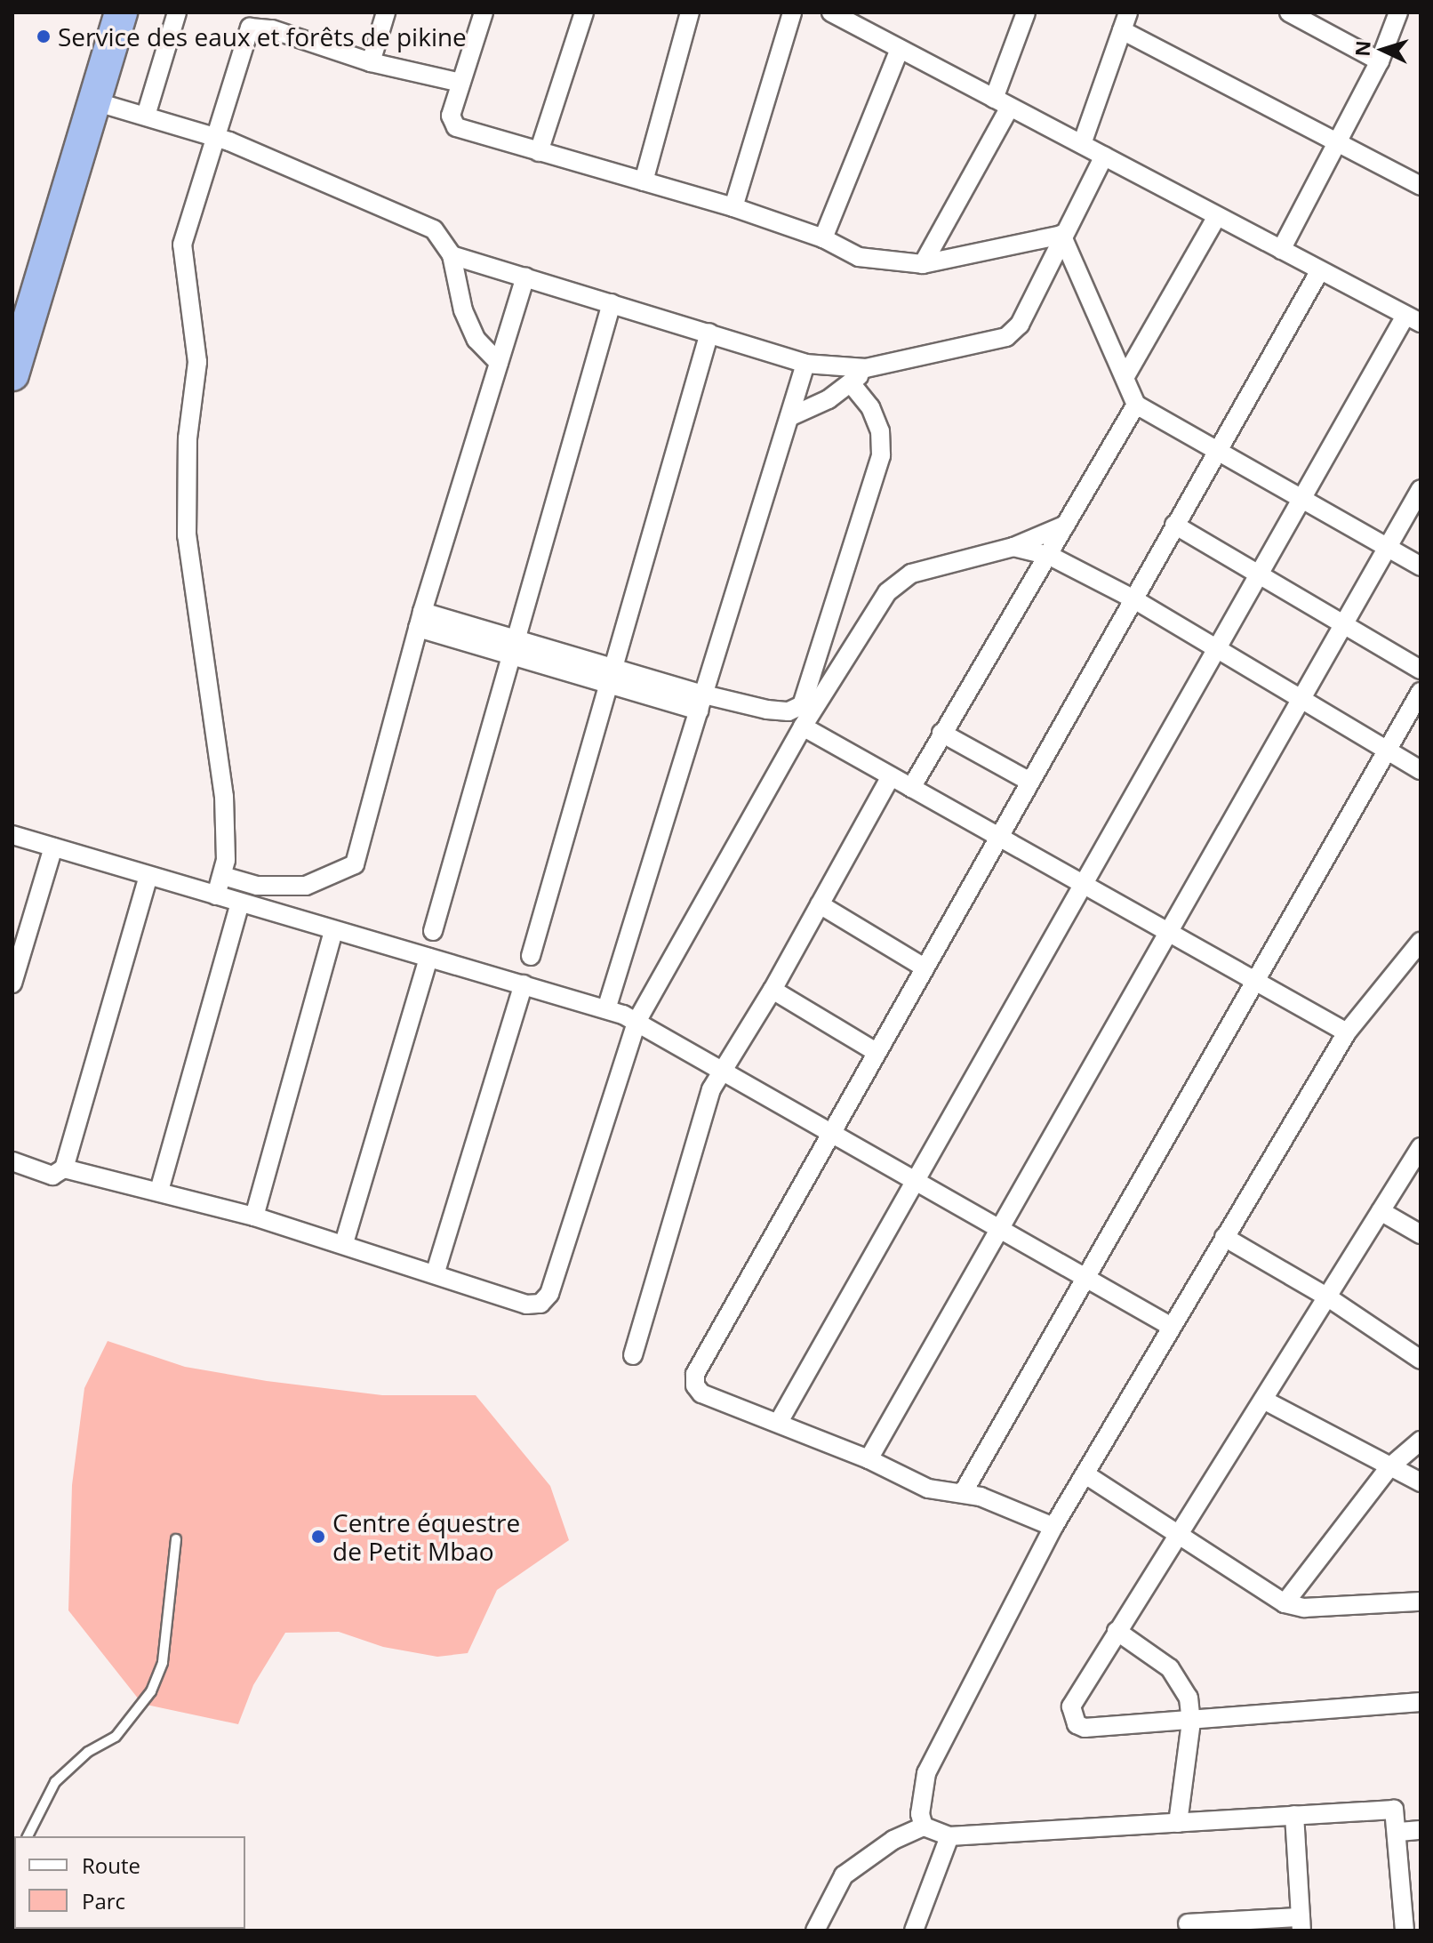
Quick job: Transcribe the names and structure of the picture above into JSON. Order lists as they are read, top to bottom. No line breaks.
{"places":["Service des eaux et forêts de pikine","Centre équestre de Petit Mbao"],"legend":["Route","Parc"],"north":"left"}
